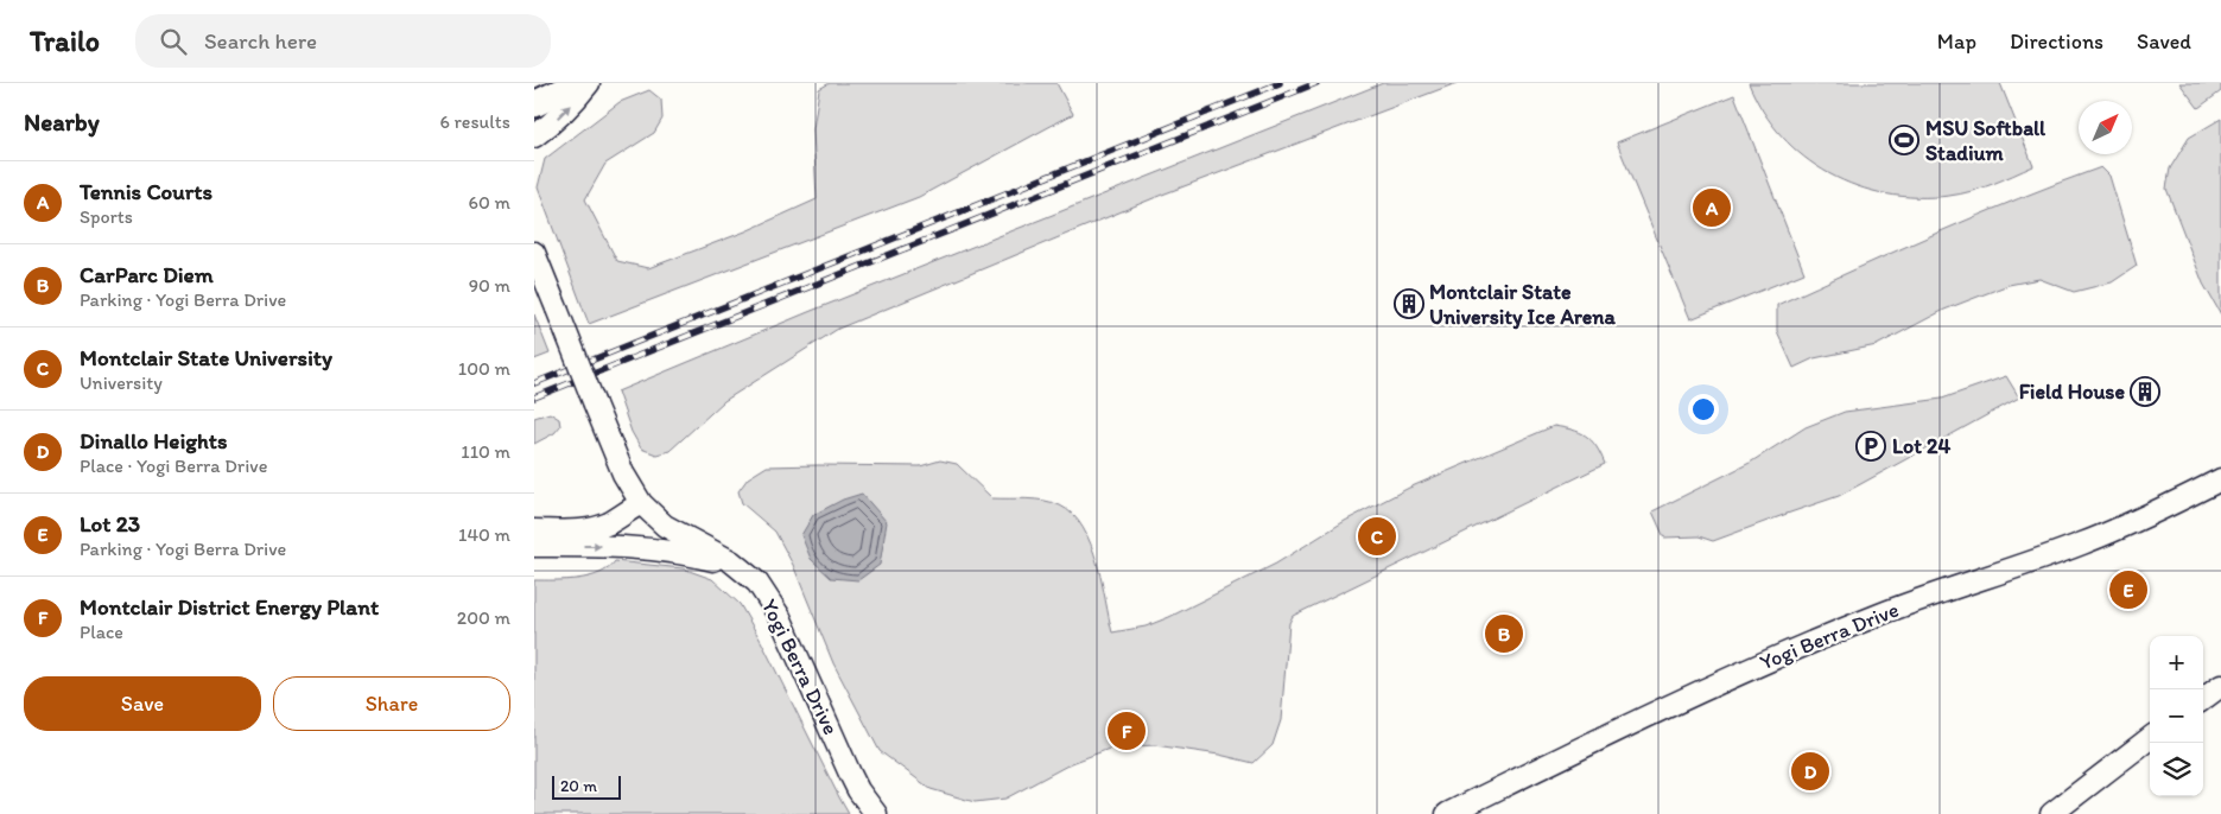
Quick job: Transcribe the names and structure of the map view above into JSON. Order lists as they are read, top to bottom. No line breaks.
{"streets":{"street":["Yogi Berra Drive"]},"places":{"sports":["MSU Softball Stadium"],"building":["Montclair State University Ice Arena","Field House"],"parking":["Lot 24"]},"scale_bar":"20 m","north":"top right","page":{"header":"Trailo","search":"Search here","nav":["Map","Directions","Saved"],"heading":["Nearby","6 results"],"list":[{"mark":"A","name":"Tennis Courts","note":"Sports","value":"60 m"},{"mark":"B","name":"CarParc Diem","note":"Parking · Yogi Berra Drive","value":"90 m"},{"mark":"C","name":"Montclair State University","note":"University","value":"100 m"},{"mark":"D","name":"Dinallo Heights","note":"Place · Yogi Berra Drive","value":"110 m"},{"mark":"E","name":"Lot 23","note":"Parking · Yogi Berra Drive","value":"140 m"},{"mark":"F","name":"Montclair District Energy Plant","note":"Place","value":"200 m"}],"pins":["A","C","E","B","F","D"],"map_buttons":["+","−"],"buttons":["Save","Share"],"scale":"20 m"}}
